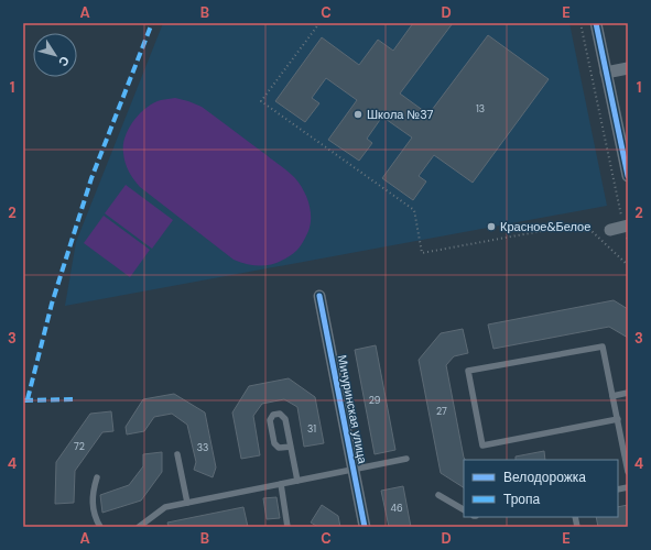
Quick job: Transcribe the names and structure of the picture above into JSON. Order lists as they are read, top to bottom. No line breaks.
{"streets":{"street":["Мичуринская улица"]},"places":["Школа №37","Красное&Белое"],"house_numbers":["13","29","27","31","72","33","46"],"legend":["Велодорожка","Тропа"],"north":"bottom right","grid":{"columns":["A","B","C","D","E"],"rows":["1","2","3","4"]}}
